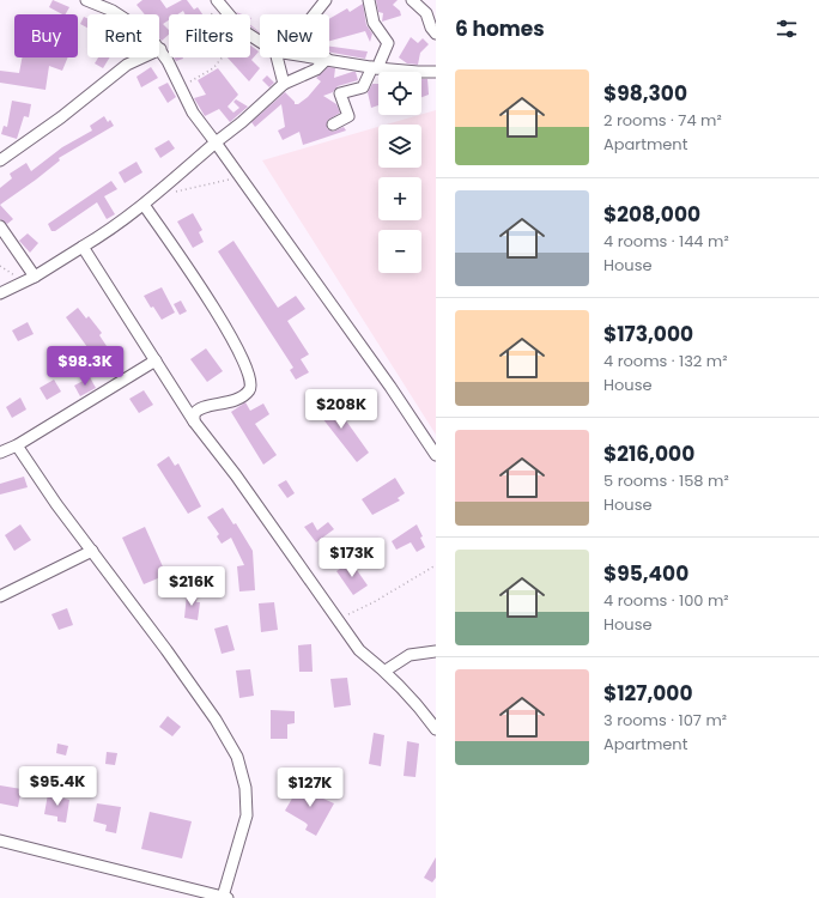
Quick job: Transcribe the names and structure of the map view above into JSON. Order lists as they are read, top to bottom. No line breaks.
{"page":{"heading":"6 homes","chip":["Buy","Rent","Filters","New"],"list":[{"name":"$98,300","note":"2 rooms · 74 m² · Apartment"},{"name":"$208,000","note":"4 rooms · 144 m² · House"},{"name":"$173,000","note":"4 rooms · 132 m² · House"},{"name":"$216,000","note":"5 rooms · 158 m² · House"},{"name":"$95,400","note":"4 rooms · 100 m² · House"},{"name":"$127,000","note":"3 rooms · 107 m² · Apartment"}],"map_buttons":["+","−"],"price":["$98.3K","$208K","$173K","$216K","$95.4K","$127K"]}}
